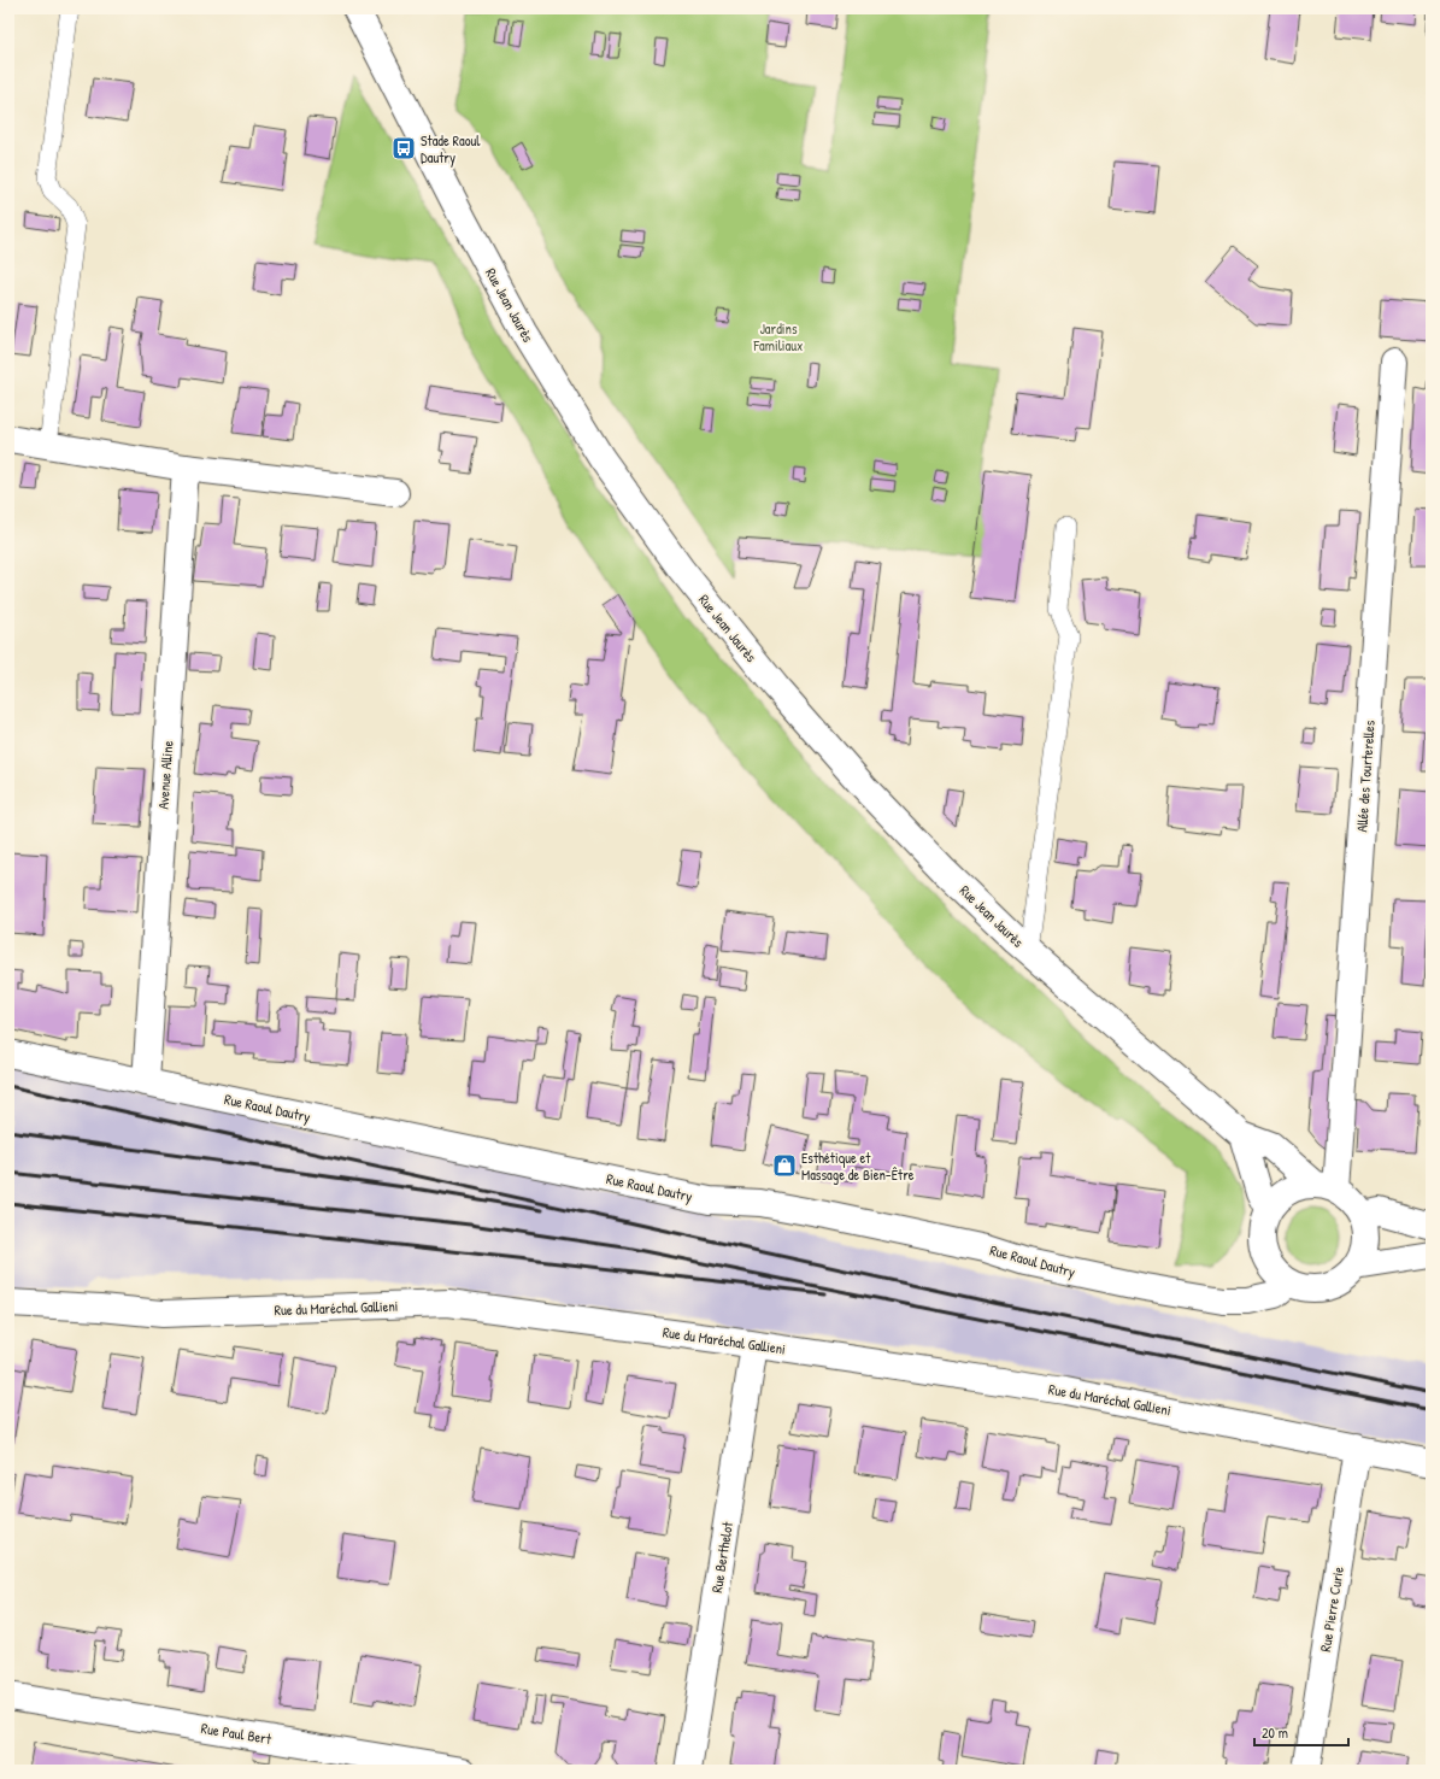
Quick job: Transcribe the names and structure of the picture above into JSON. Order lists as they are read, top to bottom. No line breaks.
{"streets":{"street":["Rue Jean Jaurès","Avenue Alline","Allée des Tourterelles","Rue Raoul Dautry","Rue du Maréchal Gallieni","Rue Berthelot","Rue Pierre Curie","Rue Paul Bert"]},"crossings":[["Rue Jean Jaurès","Allée des Tourterelles"],["Rue Jean Jaurès","Rue Raoul Dautry"],["Avenue Alline","Rue Raoul Dautry"],["Allée des Tourterelles","Rue Raoul Dautry"],["Rue du Maréchal Gallieni","Rue Berthelot"],["Rue du Maréchal Gallieni","Rue Pierre Curie"]],"parks":["Jardins Familiaux"],"places":{"bus stop":["Stade Raoul Dautry"],"shop":["Esthétique et Massage de Bien-Être"]},"scale_bar":"20 m"}
